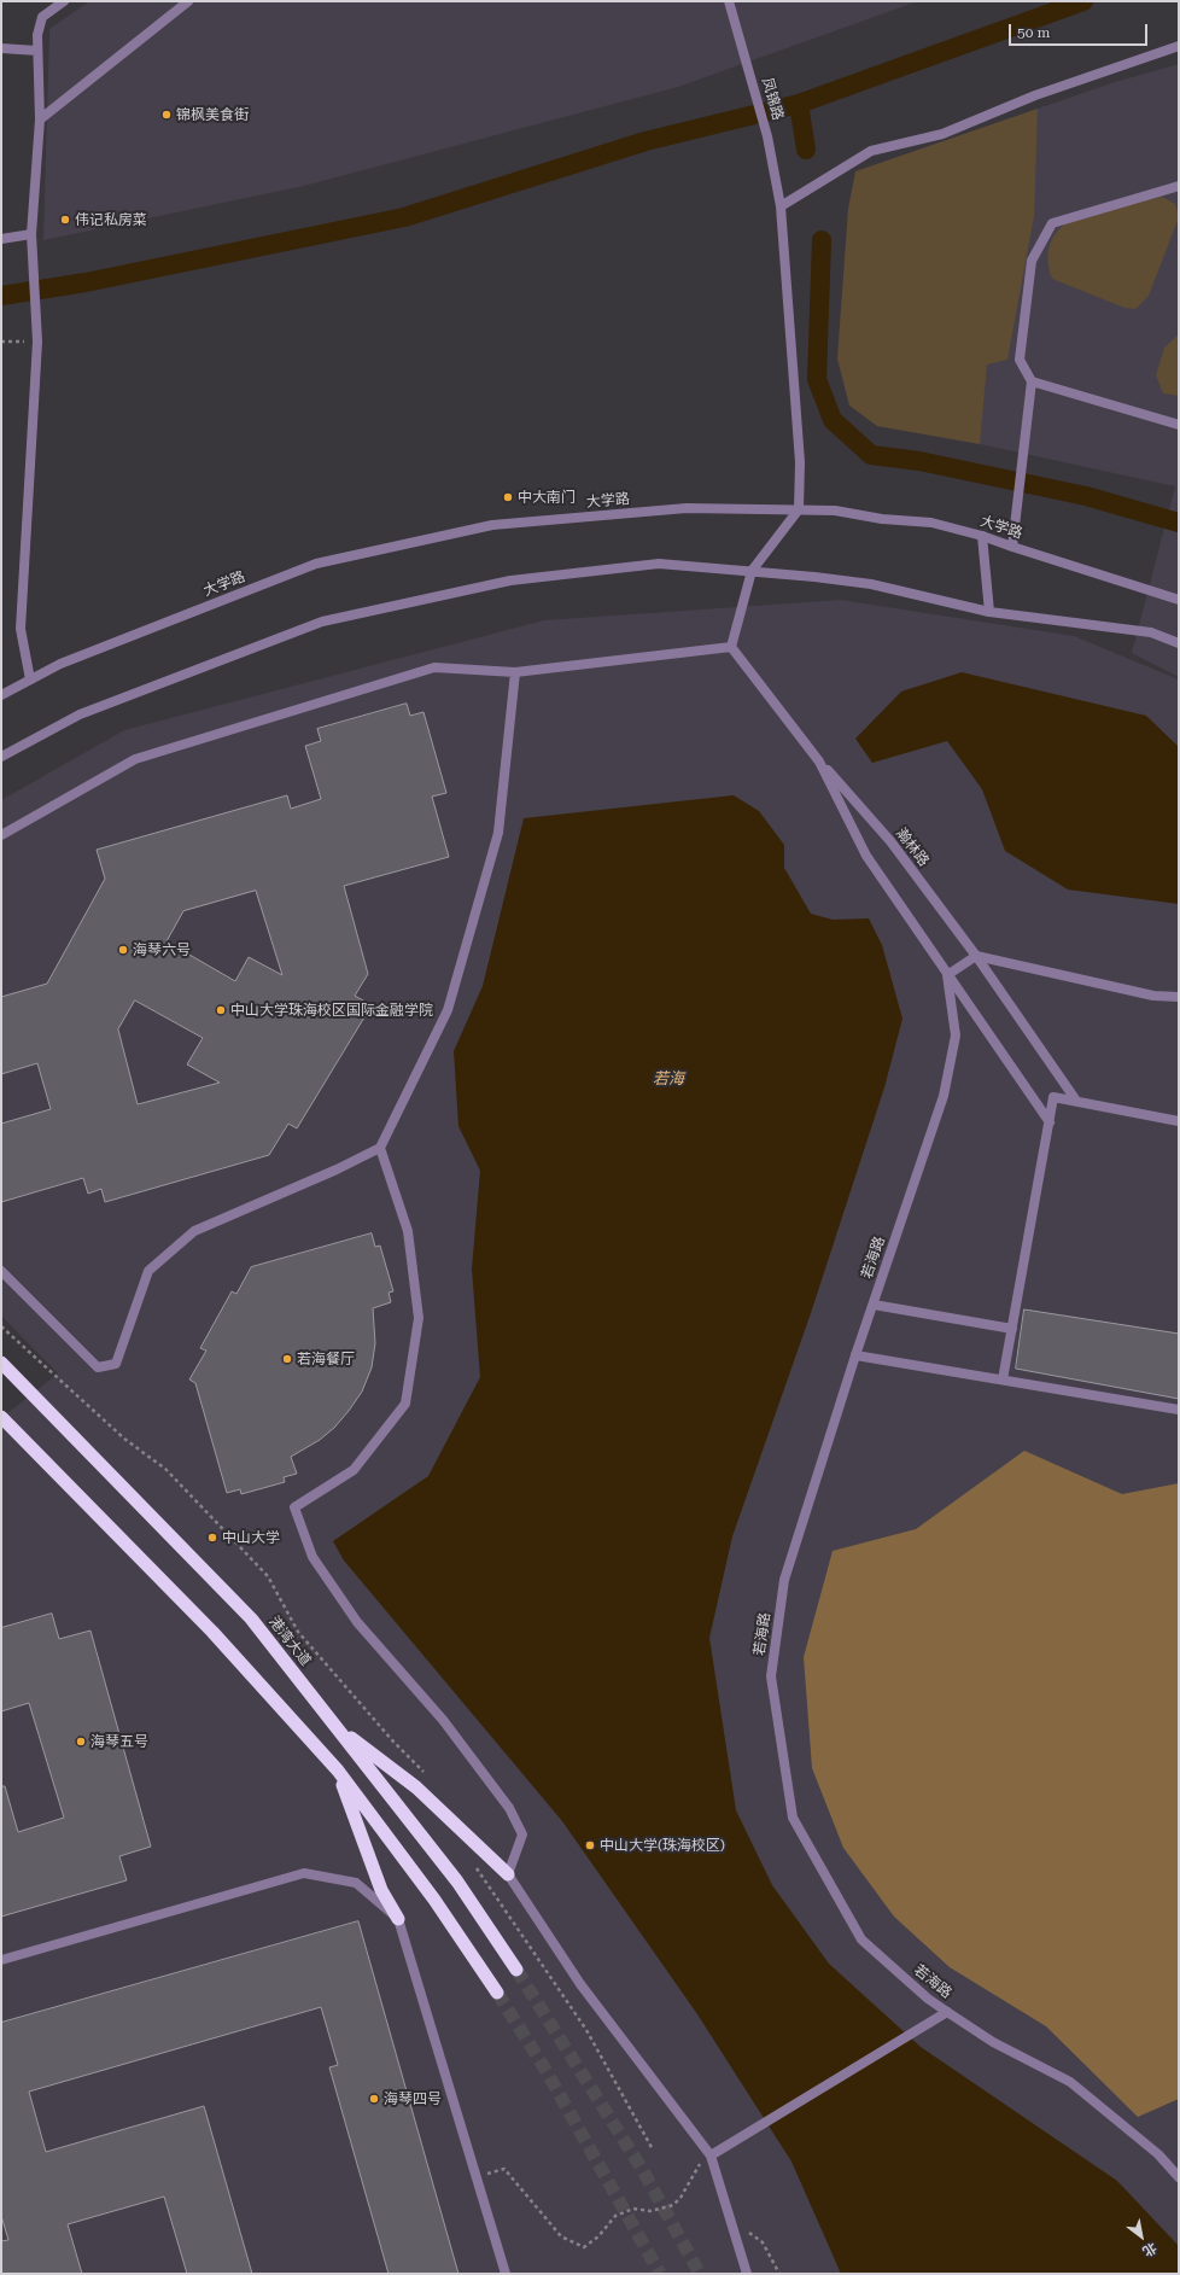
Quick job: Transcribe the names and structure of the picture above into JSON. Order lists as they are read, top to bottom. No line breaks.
{"streets":{"highway":["港湾大道"],"street":["凤锦路","大学路","瀚林路","若海路"]},"crossings":[["凤锦路","大学路"]],"water":["若海"],"places":["锦枫美食街","伟记私房菜","中大南门","海琴六号","中山大学珠海校区国际金融学院","若海餐厅","中山大学","海琴五号","中山大学(珠海校区)","海琴四号"],"scale_bar":"50 m","north":"bottom right"}
